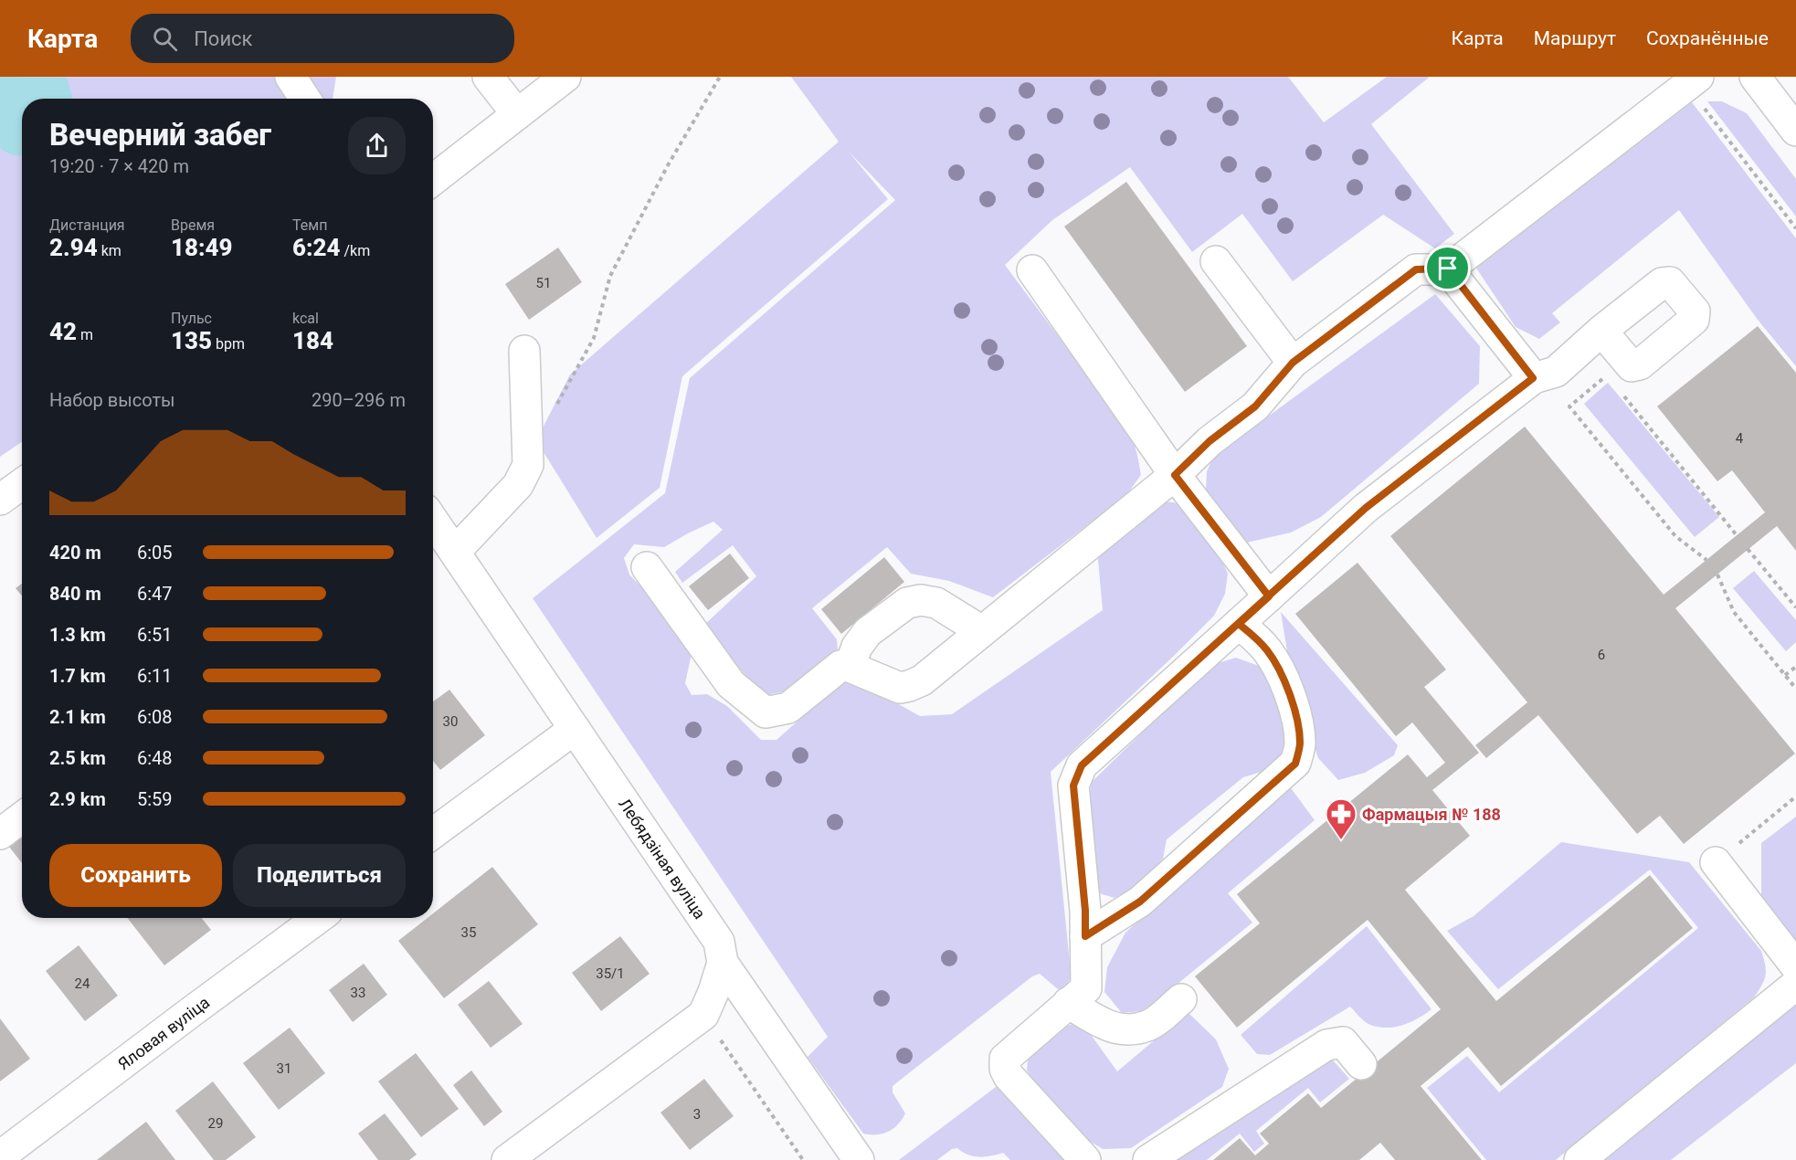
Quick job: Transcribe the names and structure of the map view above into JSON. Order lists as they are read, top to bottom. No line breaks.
{"streets":{"street":["Лебядзіная вуліца","Яловая вуліца"]},"places":{"pharmacy":["Фармацыя № 188"]},"house_numbers":["51","4","6","30","35","35/1","24","33","31","3","29"],"page":{"header":"Карта","search":"Поиск","nav":["Карта","Маршрут","Сохранённые"],"heading":["Вечерний забег","19:20 · 7 × 420 m"],"stats":[["Дистанция","2.94 km"],["Время","18:49"],["Темп","6:24 /km"],["42 m"],["Пульс","135 bpm"],["kcal","184"]],"chart":["Набор высоты","290–296 m"],"list":[{"name":"420 m","note":"6:05"},{"name":"840 m","note":"6:47"},{"name":"1.3 km","note":"6:51"},{"name":"1.7 km","note":"6:11"},{"name":"2.1 km","note":"6:08"},{"name":"2.5 km","note":"6:48"},{"name":"2.9 km","note":"5:59"}],"buttons":["Сохранить","Поделиться"]}}
